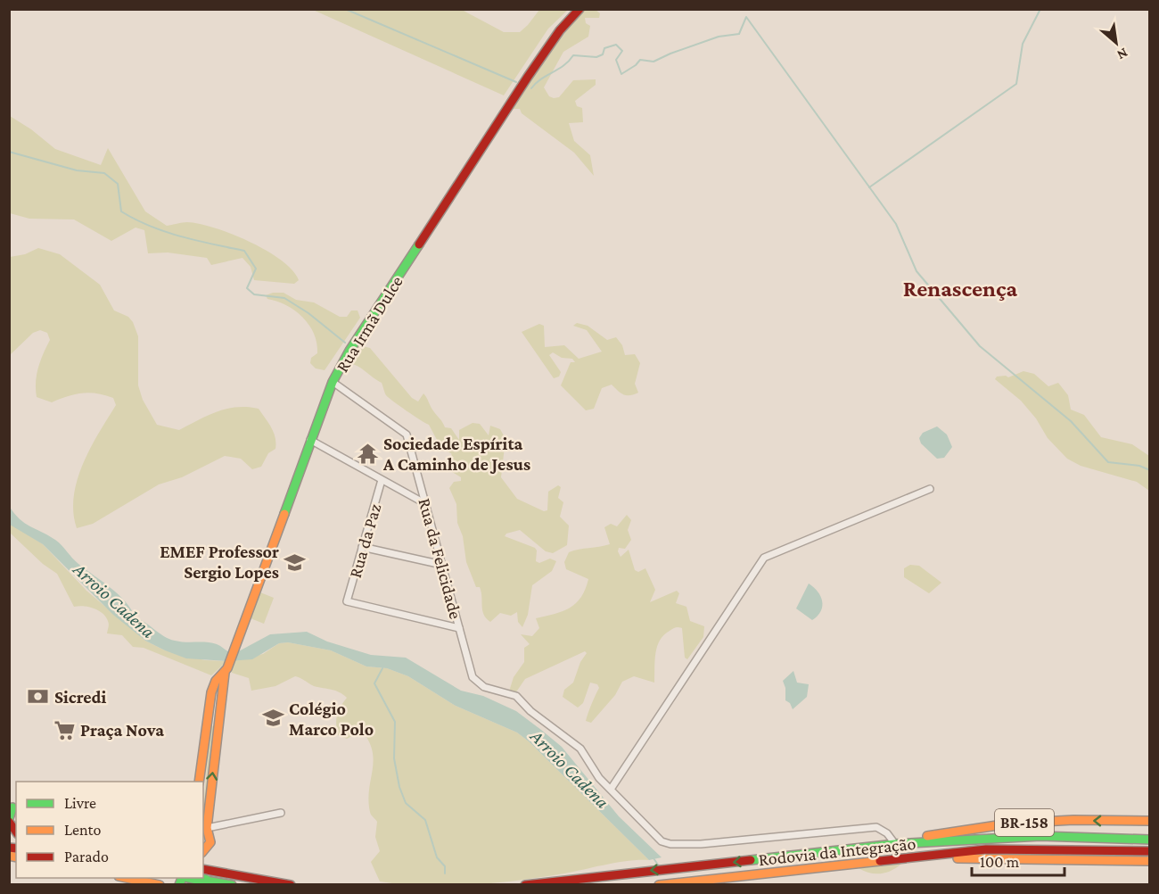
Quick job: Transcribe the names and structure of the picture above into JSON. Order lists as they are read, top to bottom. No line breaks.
{"streets":{"main road":["Rua Irmã Dulce","BR-158","Rodovia da Integração"],"street":["Rua da Paz","Rua da Felicidade"]},"crossings":[["Rua Irmã Dulce","Rua da Felicidade"],["Rua da Paz","Rua da Felicidade"],["BR-158","Rodovia da Integração"]],"districts":["Renascença"],"water":["Arroio Cadena"],"places":{"temple":["Sociedade Espírita A Caminho de Jesus"],"school or university":["EMEF Professor Sergio Lopes","Colégio Marco Polo"],"bank":["Sicredi"],"supermarket":["Praça Nova"]},"legend":["Livre","Lento","Parado"],"scale_bar":"100 m","north":"bottom right"}
